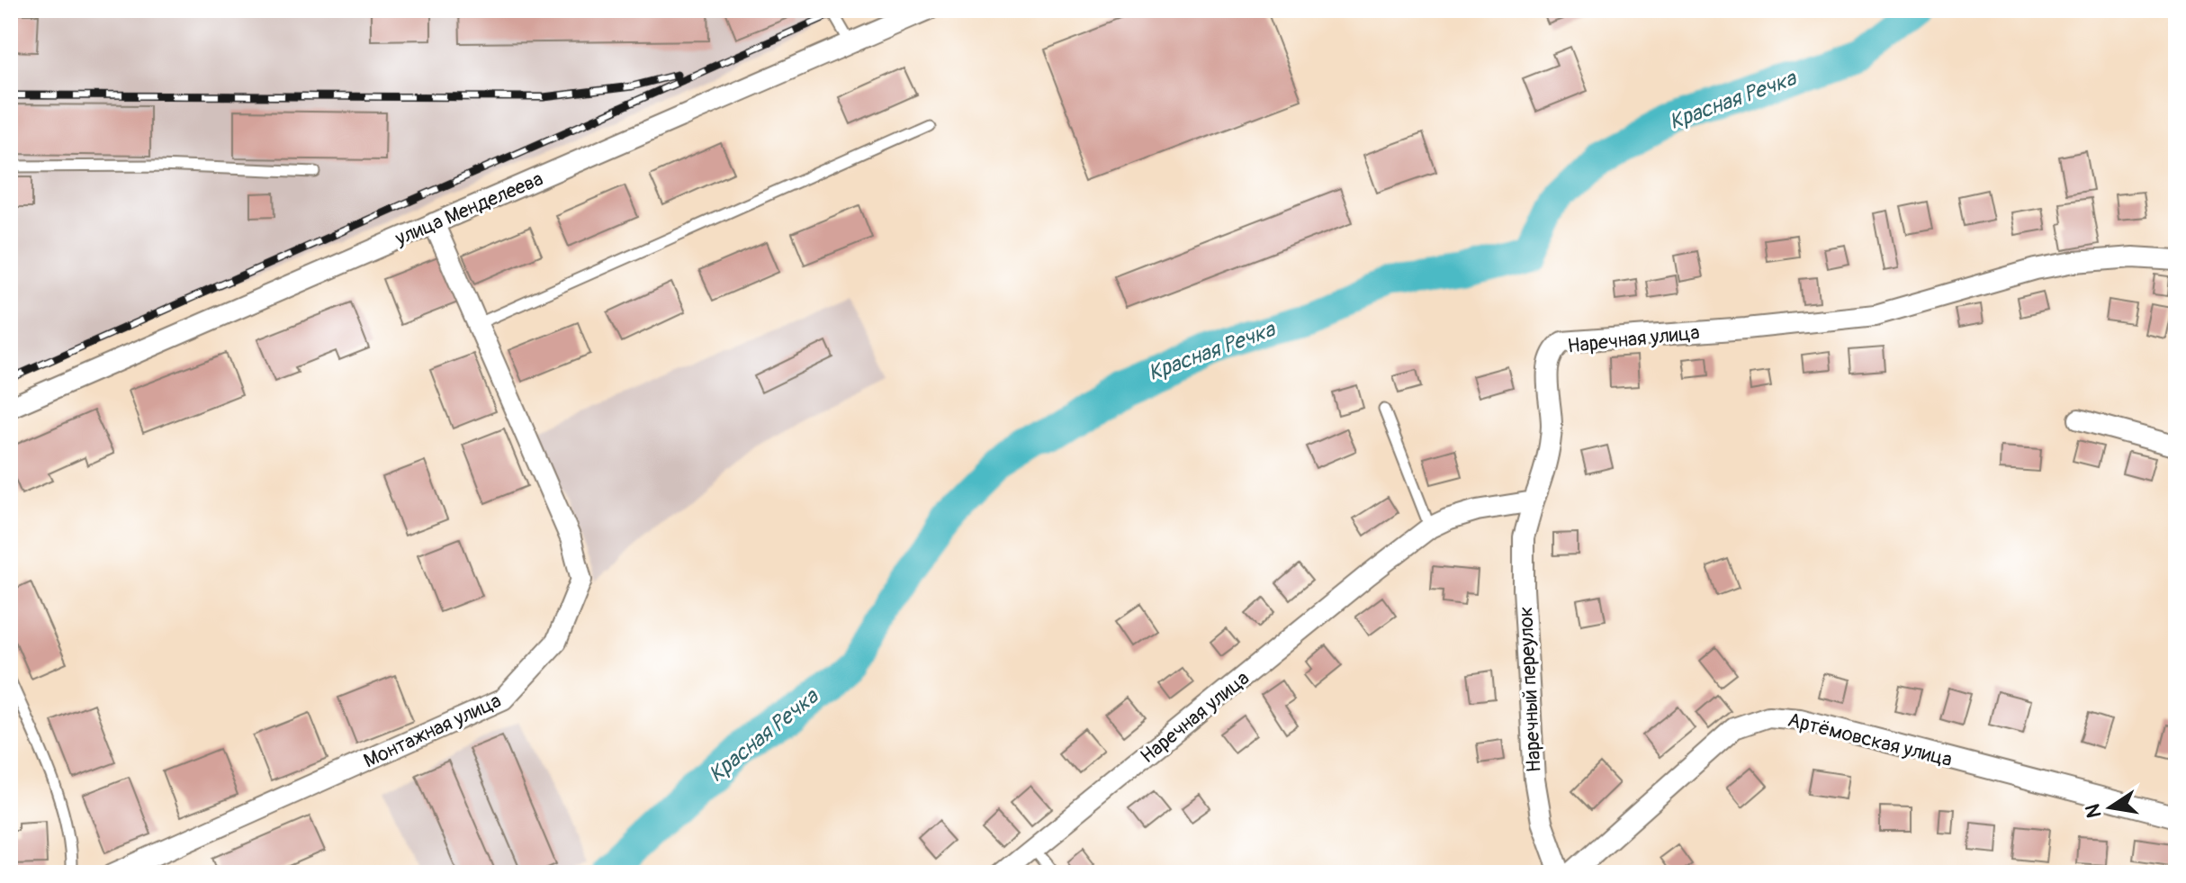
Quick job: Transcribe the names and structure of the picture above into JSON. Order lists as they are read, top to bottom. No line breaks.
{"streets":{"street":["улица Менделеева","Наречная улица","Наречный переулок","Монтажная улица","Артёмовская улица"]},"crossings":[["улица Менделеева","Монтажная улица"],["Наречная улица","Наречный переулок"]],"water":["Красная Речка"],"north":"left"}
